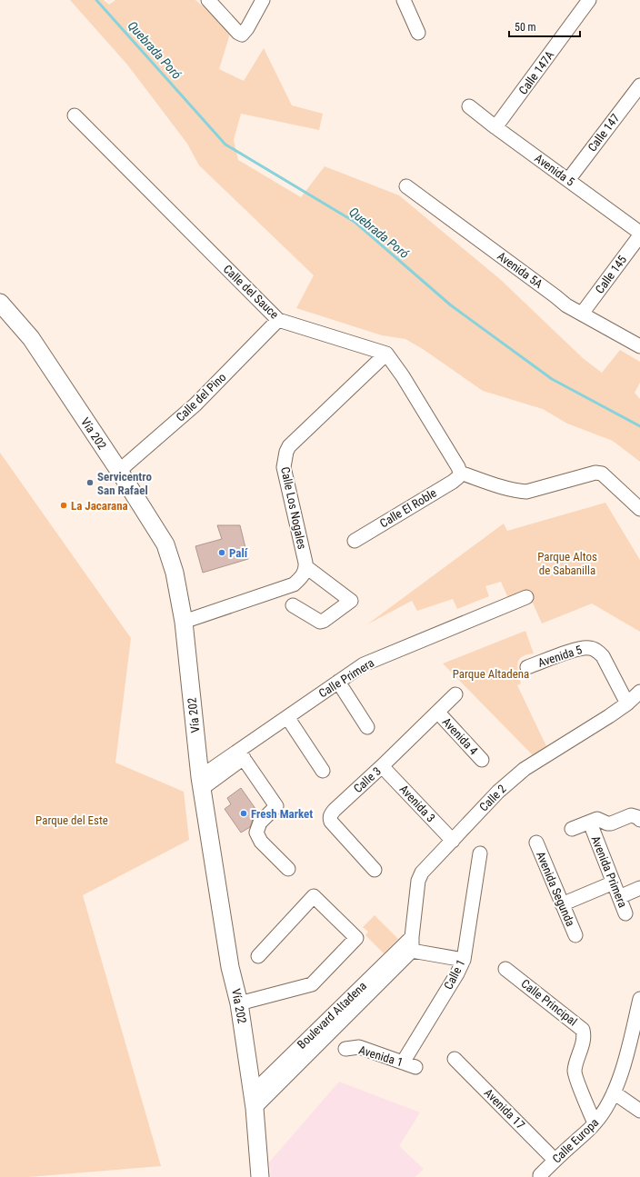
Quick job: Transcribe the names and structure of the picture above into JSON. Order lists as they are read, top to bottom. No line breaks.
{"streets":{"main road":["Vía 202"],"street":["Calle 147A","Calle 147","Avenida 5","Avenida 5A","Calle 145","Calle del Sauce","Calle del Pino","Calle Los Nogales","Calle El Roble","Calle Primera","Avenida 4","Calle 3","Calle 2","Avenida 3","Avenida Primera","Avenida Segunda","Calle 1","Calle Principal","Boulevard Altadena","Avenida 1","Avenida 17","Calle Europa"]},"crossings":[["Calle 147A","Avenida 5"],["Calle 147","Avenida 5"],["Avenida 5","Calle 145"],["Avenida 5","Calle 2"],["Avenida 5A","Calle 145"],["Calle del Sauce","Calle del Pino"],["Calle del Sauce","Calle Los Nogales"],["Calle del Pino","Vía 202"],["Vía 202","Calle Primera"],["Vía 202","Boulevard Altadena"],["Avenida 4","Calle 3"],["Calle 3","Avenida 3"],["Calle 2","Avenida 3"],["Calle 2","Boulevard Altadena"],["Calle 1","Avenida 1"],["Calle Principal","Calle Europa"],["Avenida 17","Calle Europa"]],"water":["Quebrada Poró"],"parks":["Parque Altos de Sabanilla","Parque Altadena","Parque del Este"],"places":["Servicentro San Rafael","La Jacarana","Palí","Fresh Market"],"scale_bar":"50 m"}
